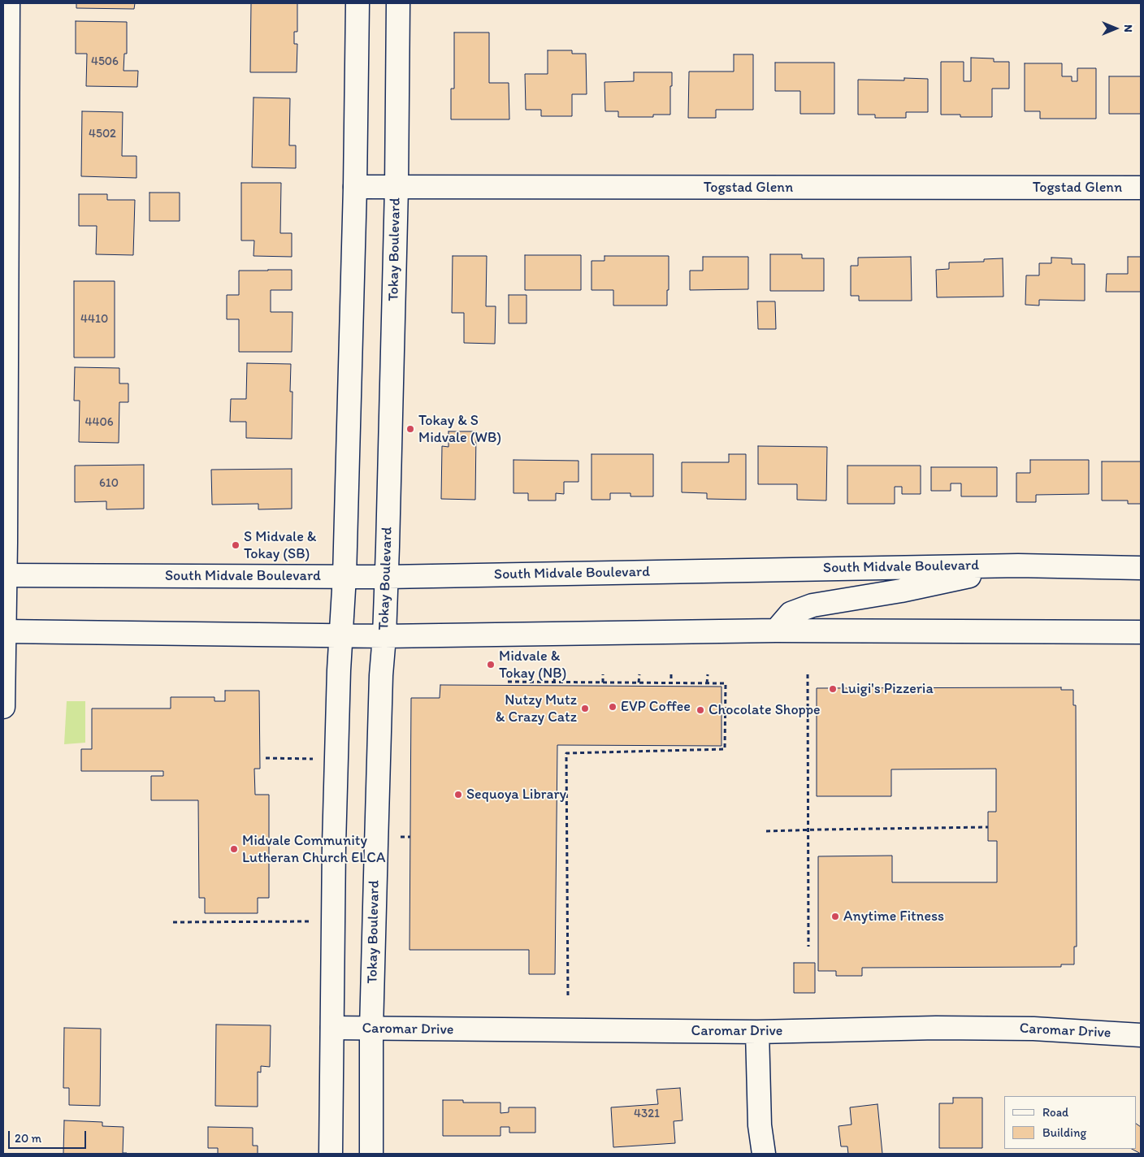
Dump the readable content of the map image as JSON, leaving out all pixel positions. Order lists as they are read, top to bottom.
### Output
{
  "streets": {
    "street": [
      "Togstad Glenn",
      "Tokay Boulevard",
      "South Midvale Boulevard",
      "Caromar Drive"
    ]
  },
  "crossings": [
    ["Togstad Glenn", "Tokay Boulevard"],
    ["Tokay Boulevard", "South Midvale Boulevard"],
    ["Tokay Boulevard", "Caromar Drive"]
  ],
  "places": [
    "Tokay & S Midvale (WB)",
    "S Midvale & Tokay (SB)",
    "Midvale & Tokay (NB)",
    "Luigi's Pizzeria",
    "EVP Coffee",
    "Nutzy Mutz & Crazy Catz",
    "Chocolate Shoppe",
    "Sequoya Library",
    "Midvale Community Lutheran Church ELCA",
    "Anytime Fitness"
  ],
  "house_numbers": [
    "4506",
    "4502",
    "4410",
    "4406",
    "610",
    "4321"
  ],
  "legend": ["Road", "Building"],
  "scale_bar": "20 m",
  "north": "right"
}
